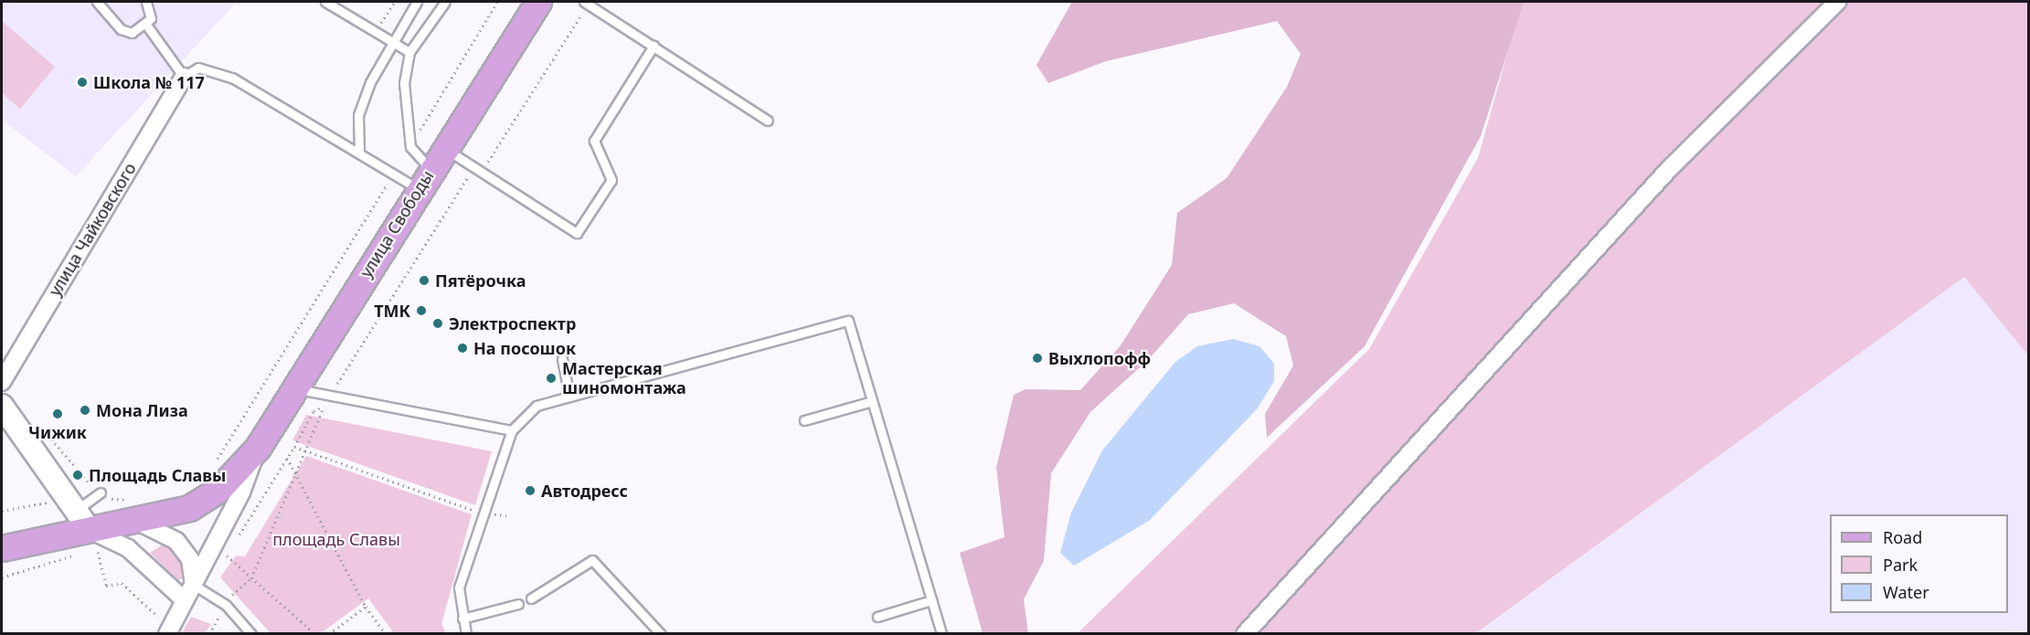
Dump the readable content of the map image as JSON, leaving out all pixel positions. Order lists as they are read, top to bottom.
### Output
{
  "streets": {
    "main road": ["улица Свободы"],
    "street": ["улица Чайковского"]
  },
  "parks": ["площадь Славы"],
  "places": [
    "Школа № 117",
    "Пятёрочка",
    "ТМК",
    "Электроспектр",
    "На посошок",
    "Выхлопофф",
    "Мастерская шиномонтажа",
    "Мона Лиза",
    "Чижик",
    "Площадь Славы",
    "Автодресс"
  ],
  "legend": ["Road", "Park", "Water"]
}
